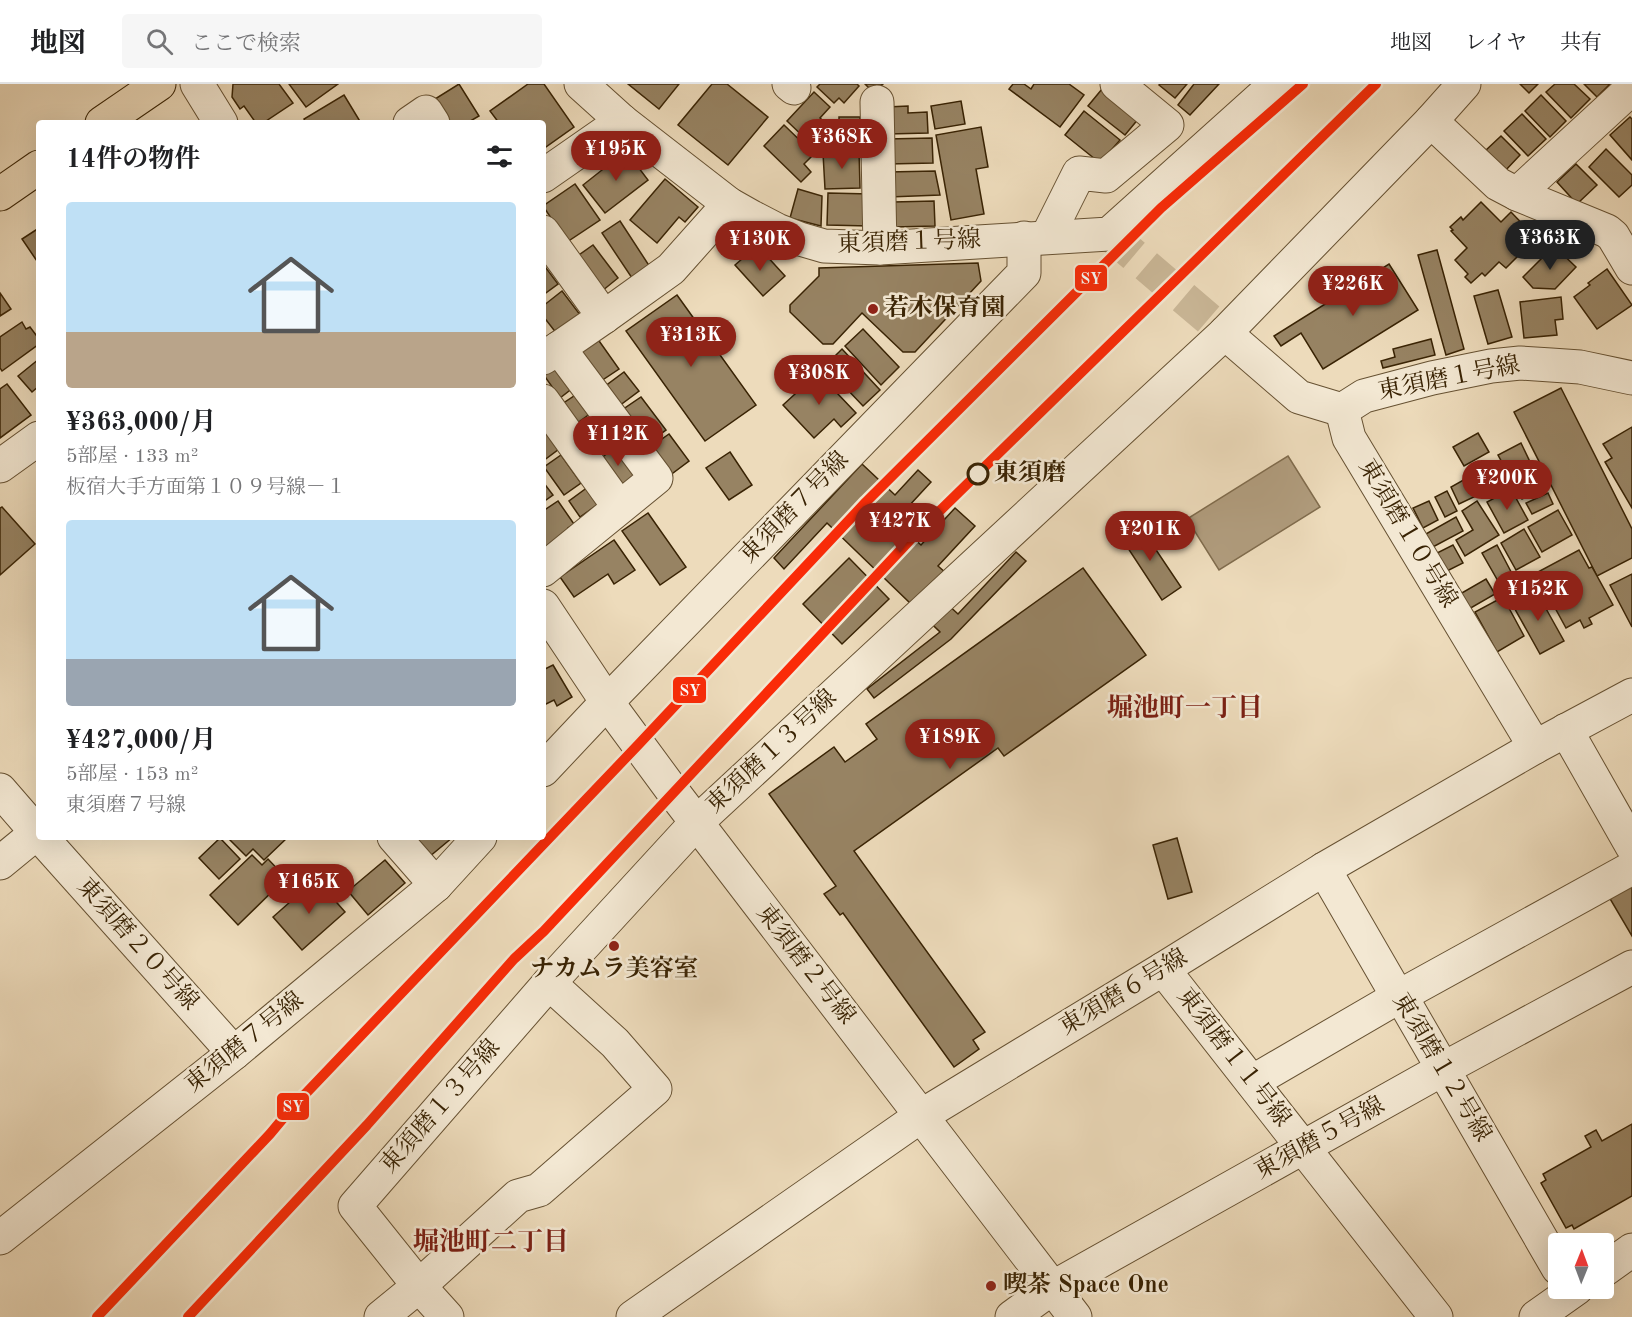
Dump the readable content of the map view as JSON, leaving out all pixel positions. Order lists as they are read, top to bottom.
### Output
{
  "streets": {
    "street": [
      "東須磨１号線",
      "東須磨７号線",
      "東須磨１０号線",
      "東須磨１３号線",
      "東須磨２０号線",
      "東須磨２号線",
      "東須磨６号線",
      "東須磨１１号線",
      "東須磨１２号線",
      "東須磨５号線"
    ]
  },
  "crossings": [
    ["東須磨１号線", "東須磨７号線"],
    ["東須磨１号線", "東須磨１０号線"],
    ["東須磨７号線", "東須磨２０号線"],
    ["東須磨７号線", "東須磨２号線"],
    ["東須磨１０号線", "東須磨６号線"],
    ["東須磨１３号線", "東須磨２号線"],
    ["東須磨２号線", "東須磨６号線"],
    ["東須磨２号線", "東須磨５号線"],
    ["東須磨６号線", "東須磨１１号線"],
    ["東須磨６号線", "東須磨１２号線"],
    ["東須磨１１号線", "東須磨５号線"],
    ["東須磨１２号線", "東須磨５号線"]
  ],
  "districts": ["堀池町一丁目", "堀池町二丁目"],
  "places": [
    "若木保育園",
    "東須磨",
    "ナカムラ美容室",
    "喫茶 Space One"
  ],
  "lines": ["transit line SY"],
  "north": "top",
  "page": {
    "header": "地図",
    "search": "ここで検索",
    "nav": ["地図", "レイヤ", "共有"],
    "price": [
      "¥368K",
      "¥195K",
      "¥363K",
      "¥130K",
      "¥226K",
      "¥313K",
      "¥308K",
      "¥112K",
      "¥200K",
      "¥427K",
      "¥201K",
      "¥152K",
      "¥189K",
      "¥165K"
    ],
    "heading": "14件の物件",
    "list": [
      {
        "name": "¥363,000/月",
        "note": "5部屋 · 133 m² · 板宿大手方面第１０９号線－１"
      },
      {
        "name": "¥427,000/月",
        "note": "5部屋 · 153 m² · 東須磨７号線"
      }
    ]
  }
}
